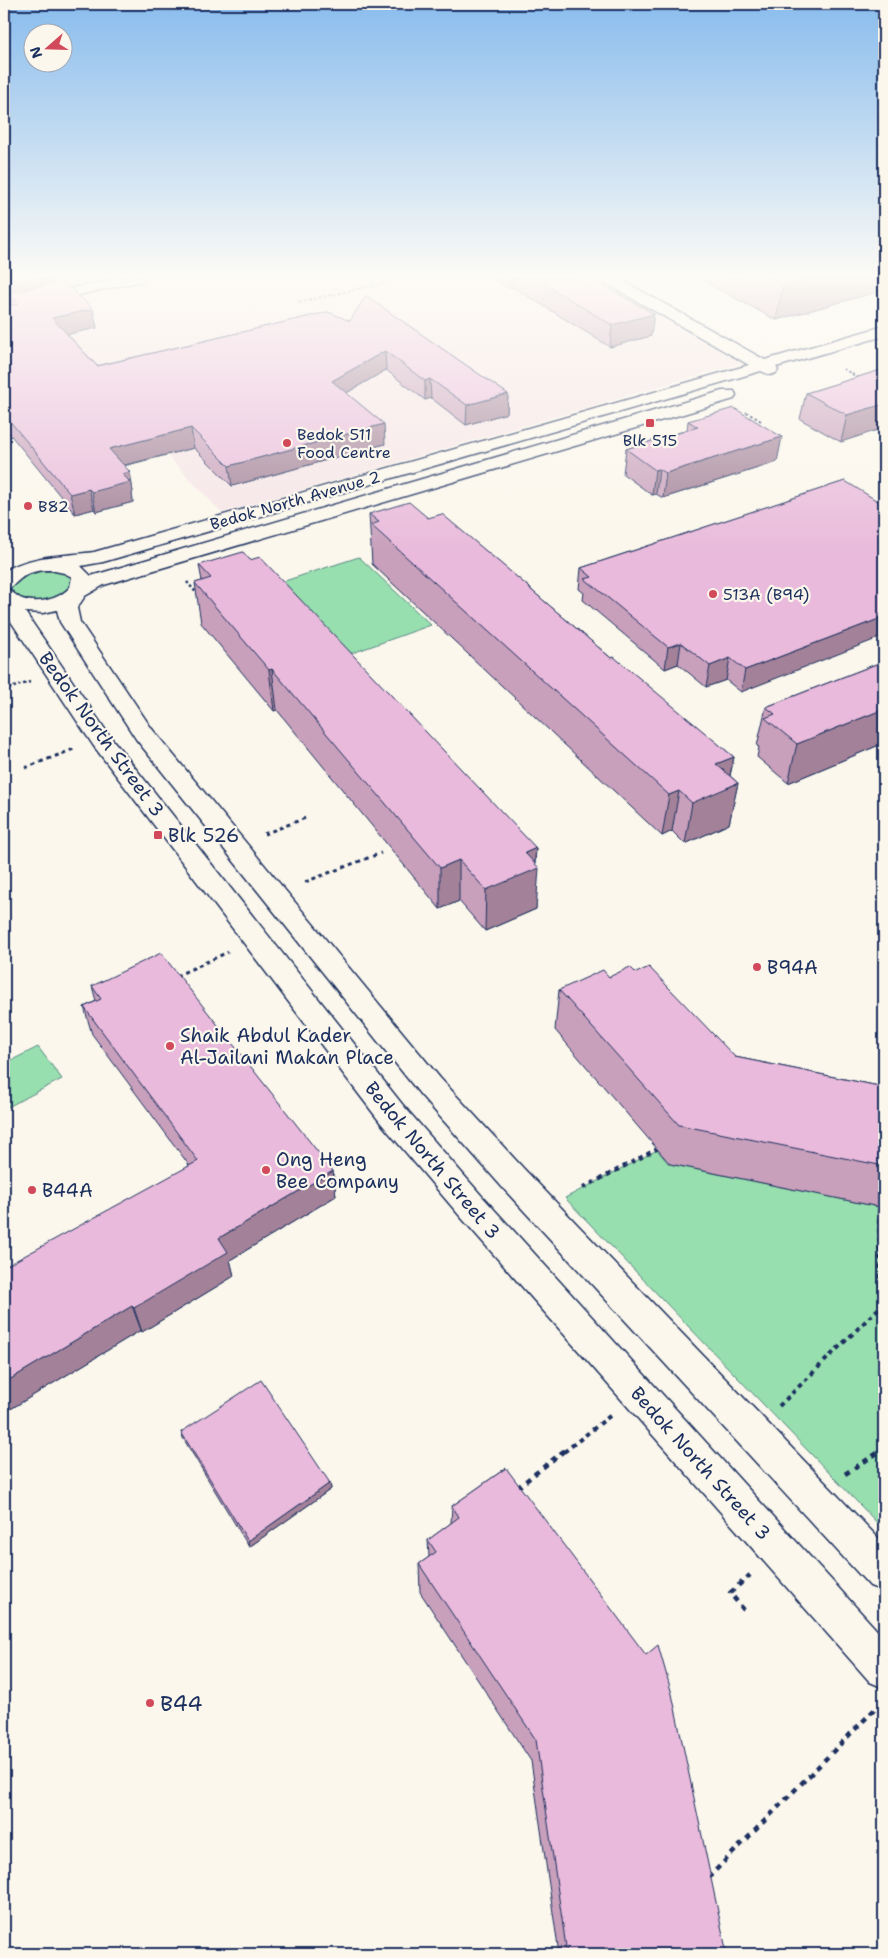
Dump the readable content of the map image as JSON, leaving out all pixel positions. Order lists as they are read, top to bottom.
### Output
{
  "streets": {
    "street": ["Bedok North Avenue 2", "Bedok North Street 3"]
  },
  "crossings": [
    ["Bedok North Avenue 2", "Bedok North Street 3"]
  ],
  "places": {
    "transit": ["Blk 515", "Blk 526"],
    "other": [
      "Bedok 511 Food Centre",
      "B82",
      "513A (B94)",
      "B94A",
      "Shaik Abdul Kader Al-Jailani Makan Place",
      "Ong Heng Bee Company",
      "B44A",
      "B44"
    ]
  },
  "north": "left"
}
